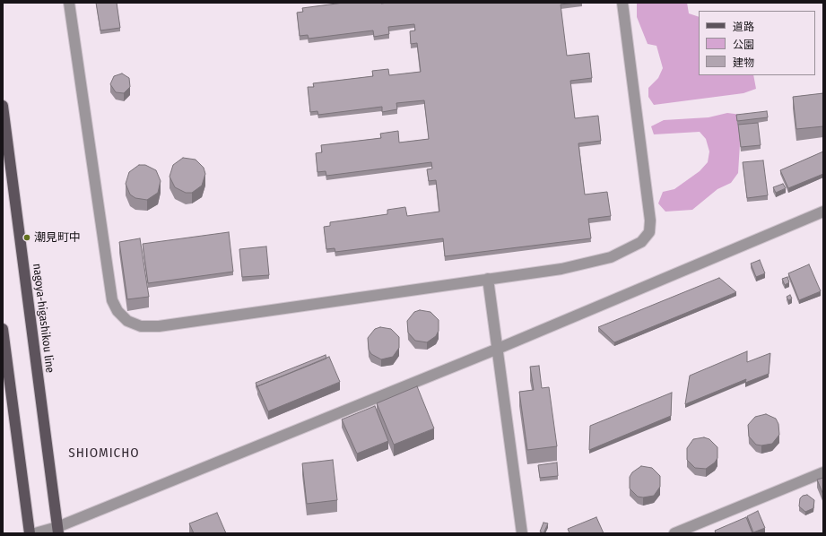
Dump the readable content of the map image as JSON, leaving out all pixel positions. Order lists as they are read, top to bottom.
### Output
{
  "streets": {
    "main road": ["nagoya-higashikou line"]
  },
  "districts": ["SHIOMICHO"],
  "places": ["潮見町中"],
  "legend": ["道路", "公園", "建物"]
}
